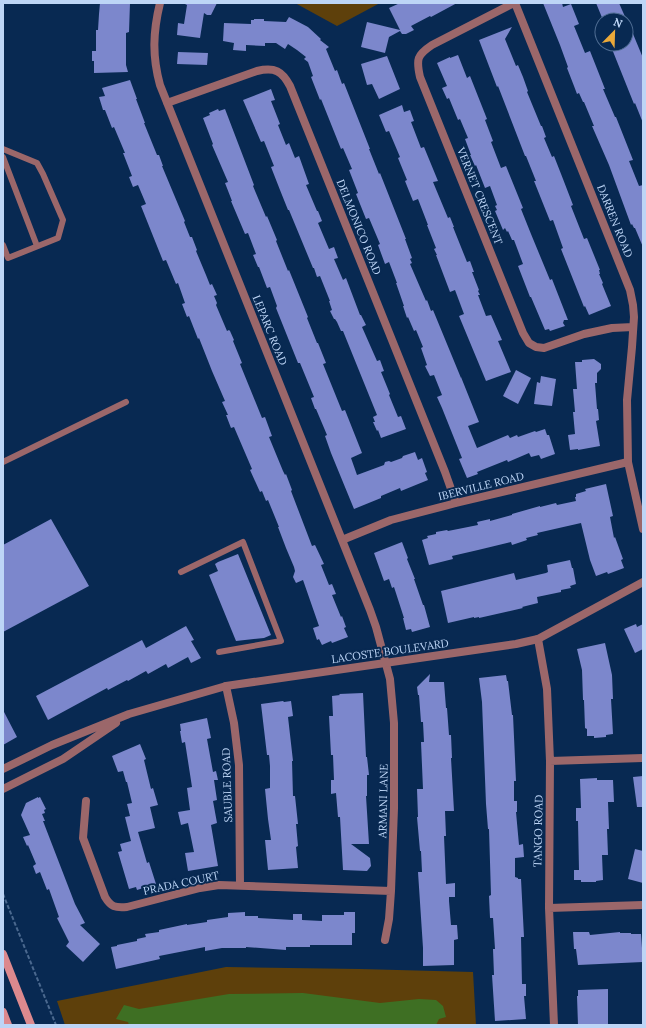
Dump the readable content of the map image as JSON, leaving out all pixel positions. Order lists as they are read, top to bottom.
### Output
{
  "streets": {
    "street": [
      "VERNET CRESCENT",
      "DARREN ROAD",
      "DELMONICO ROAD",
      "LEPARC ROAD",
      "IBERVILLE ROAD",
      "LACOSTE BOULEVARD",
      "SAUBLE ROAD",
      "ARMANI LANE",
      "TANGO ROAD",
      "PRADA COURT"
    ]
  },
  "crossings": [
    ["VERNET CRESCENT", "DARREN ROAD"],
    ["DARREN ROAD", "IBERVILLE ROAD"],
    ["DELMONICO ROAD", "LEPARC ROAD"],
    ["DELMONICO ROAD", "IBERVILLE ROAD"],
    ["LEPARC ROAD", "IBERVILLE ROAD"],
    ["LEPARC ROAD", "LACOSTE BOULEVARD"],
    ["LEPARC ROAD", "ARMANI LANE"],
    ["LACOSTE BOULEVARD", "SAUBLE ROAD"],
    ["LACOSTE BOULEVARD", "ARMANI LANE"],
    ["LACOSTE BOULEVARD", "TANGO ROAD"],
    ["SAUBLE ROAD", "PRADA COURT"],
    ["ARMANI LANE", "PRADA COURT"]
  ],
  "north": "top right"
}
